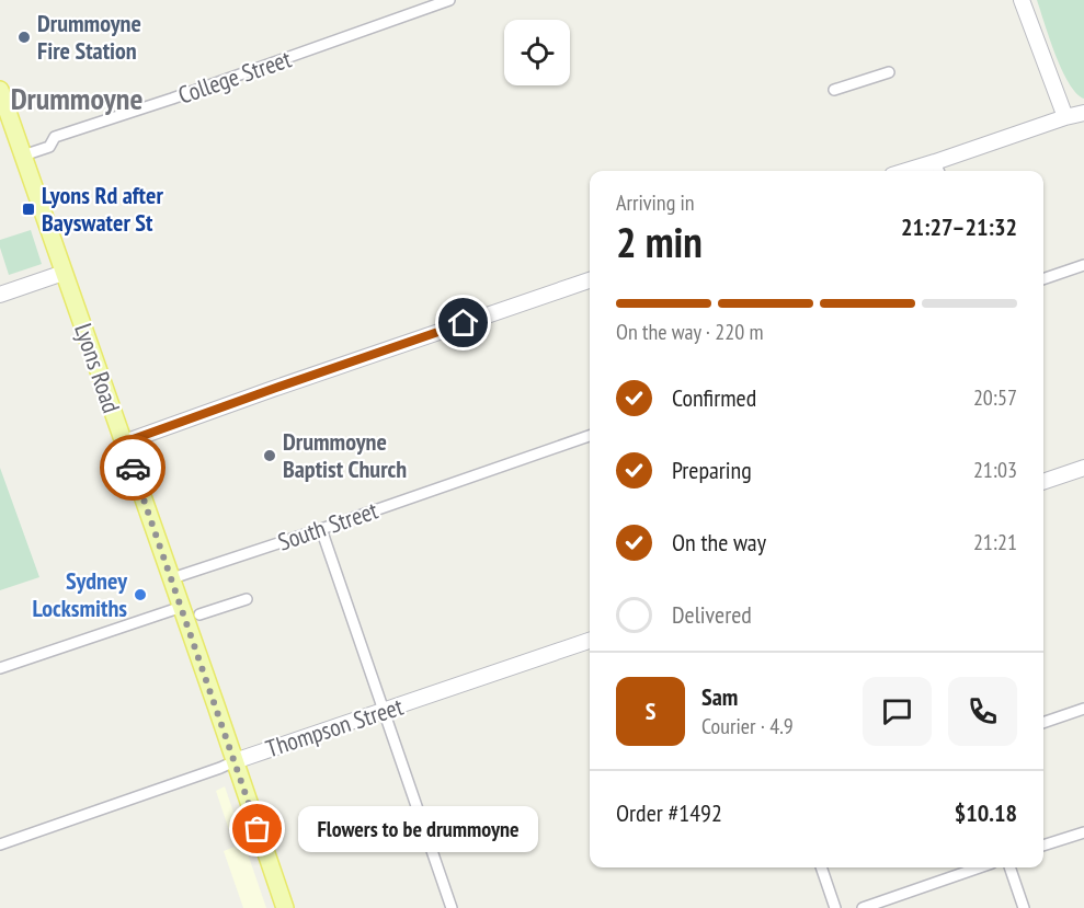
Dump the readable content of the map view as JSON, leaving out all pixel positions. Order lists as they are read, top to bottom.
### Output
{
  "streets": {
    "main road": ["Lyons Road"],
    "street": ["College Street", "South Street", "Thompson Street"]
  },
  "crossings": [
    ["College Street", "Lyons Road"],
    ["Lyons Road", "South Street"],
    ["Lyons Road", "Thompson Street"]
  ],
  "districts": ["Drummoyne"],
  "places": {
    "other": [
      "Drummoyne Fire Station",
      "Drummoyne Baptist Church",
      "Sydney Locksmiths",
      "Flowers to be drummoyne"
    ],
    "transit": ["Lyons Rd after Bayswater St"]
  },
  "page": {
    "heading": ["2 min", "Arriving in", "21:27–21:32"],
    "panel": [
      "Sam",
      "Courier · 4.9",
      "Order #1492",
      "$10.18"
    ],
    "bar": "On the way · 220 m",
    "list": [
      ["Confirmed", "20:57"],
      ["Preparing", "21:03"],
      ["On the way", "21:21"],
      "Delivered"
    ],
    "round": "S",
    "bubble": "Flowers to be drummoyne"
  }
}
